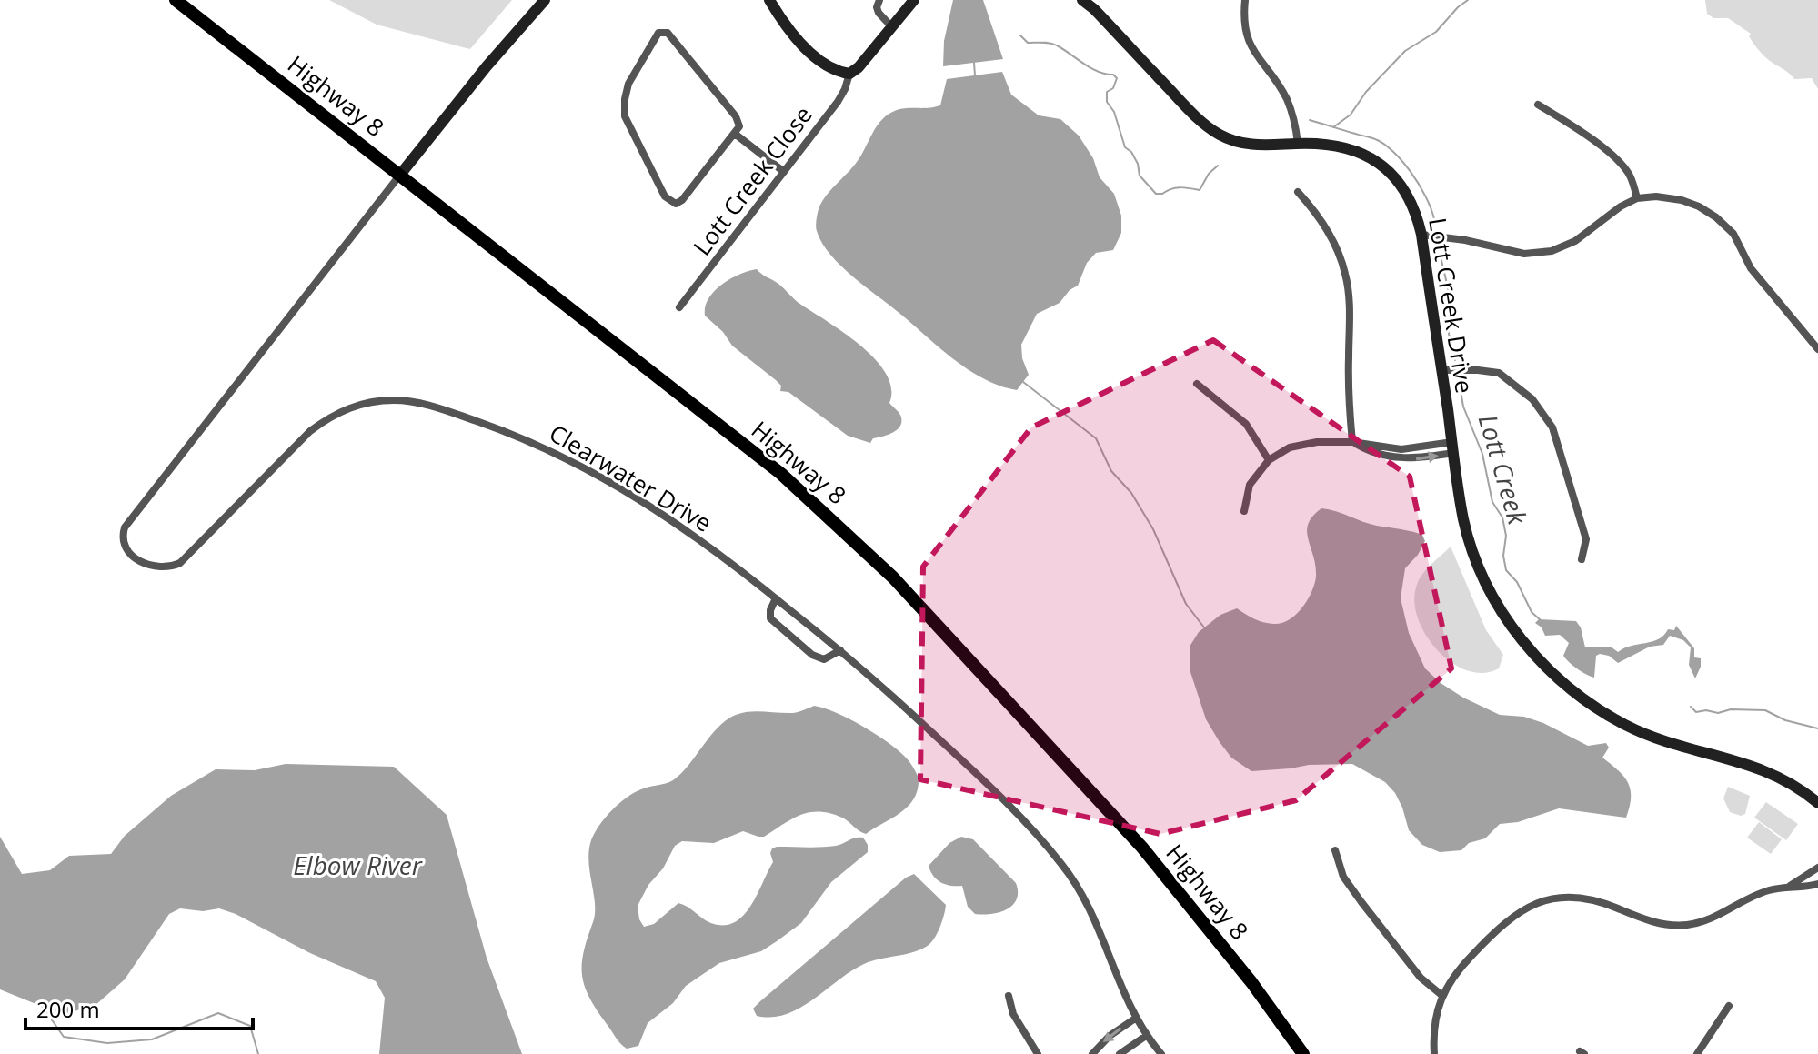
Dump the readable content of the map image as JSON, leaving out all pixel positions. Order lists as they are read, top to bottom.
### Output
{
  "streets": {
    "main road": ["Highway 8"],
    "street": ["Lott Creek Close", "Lott Creek Drive", "Clearwater Drive"]
  },
  "crossings": [
    ["Highway 8", "Clearwater Drive"]
  ],
  "water": ["Lott Creek", "Elbow River"],
  "scale_bar": "200 m"
}
